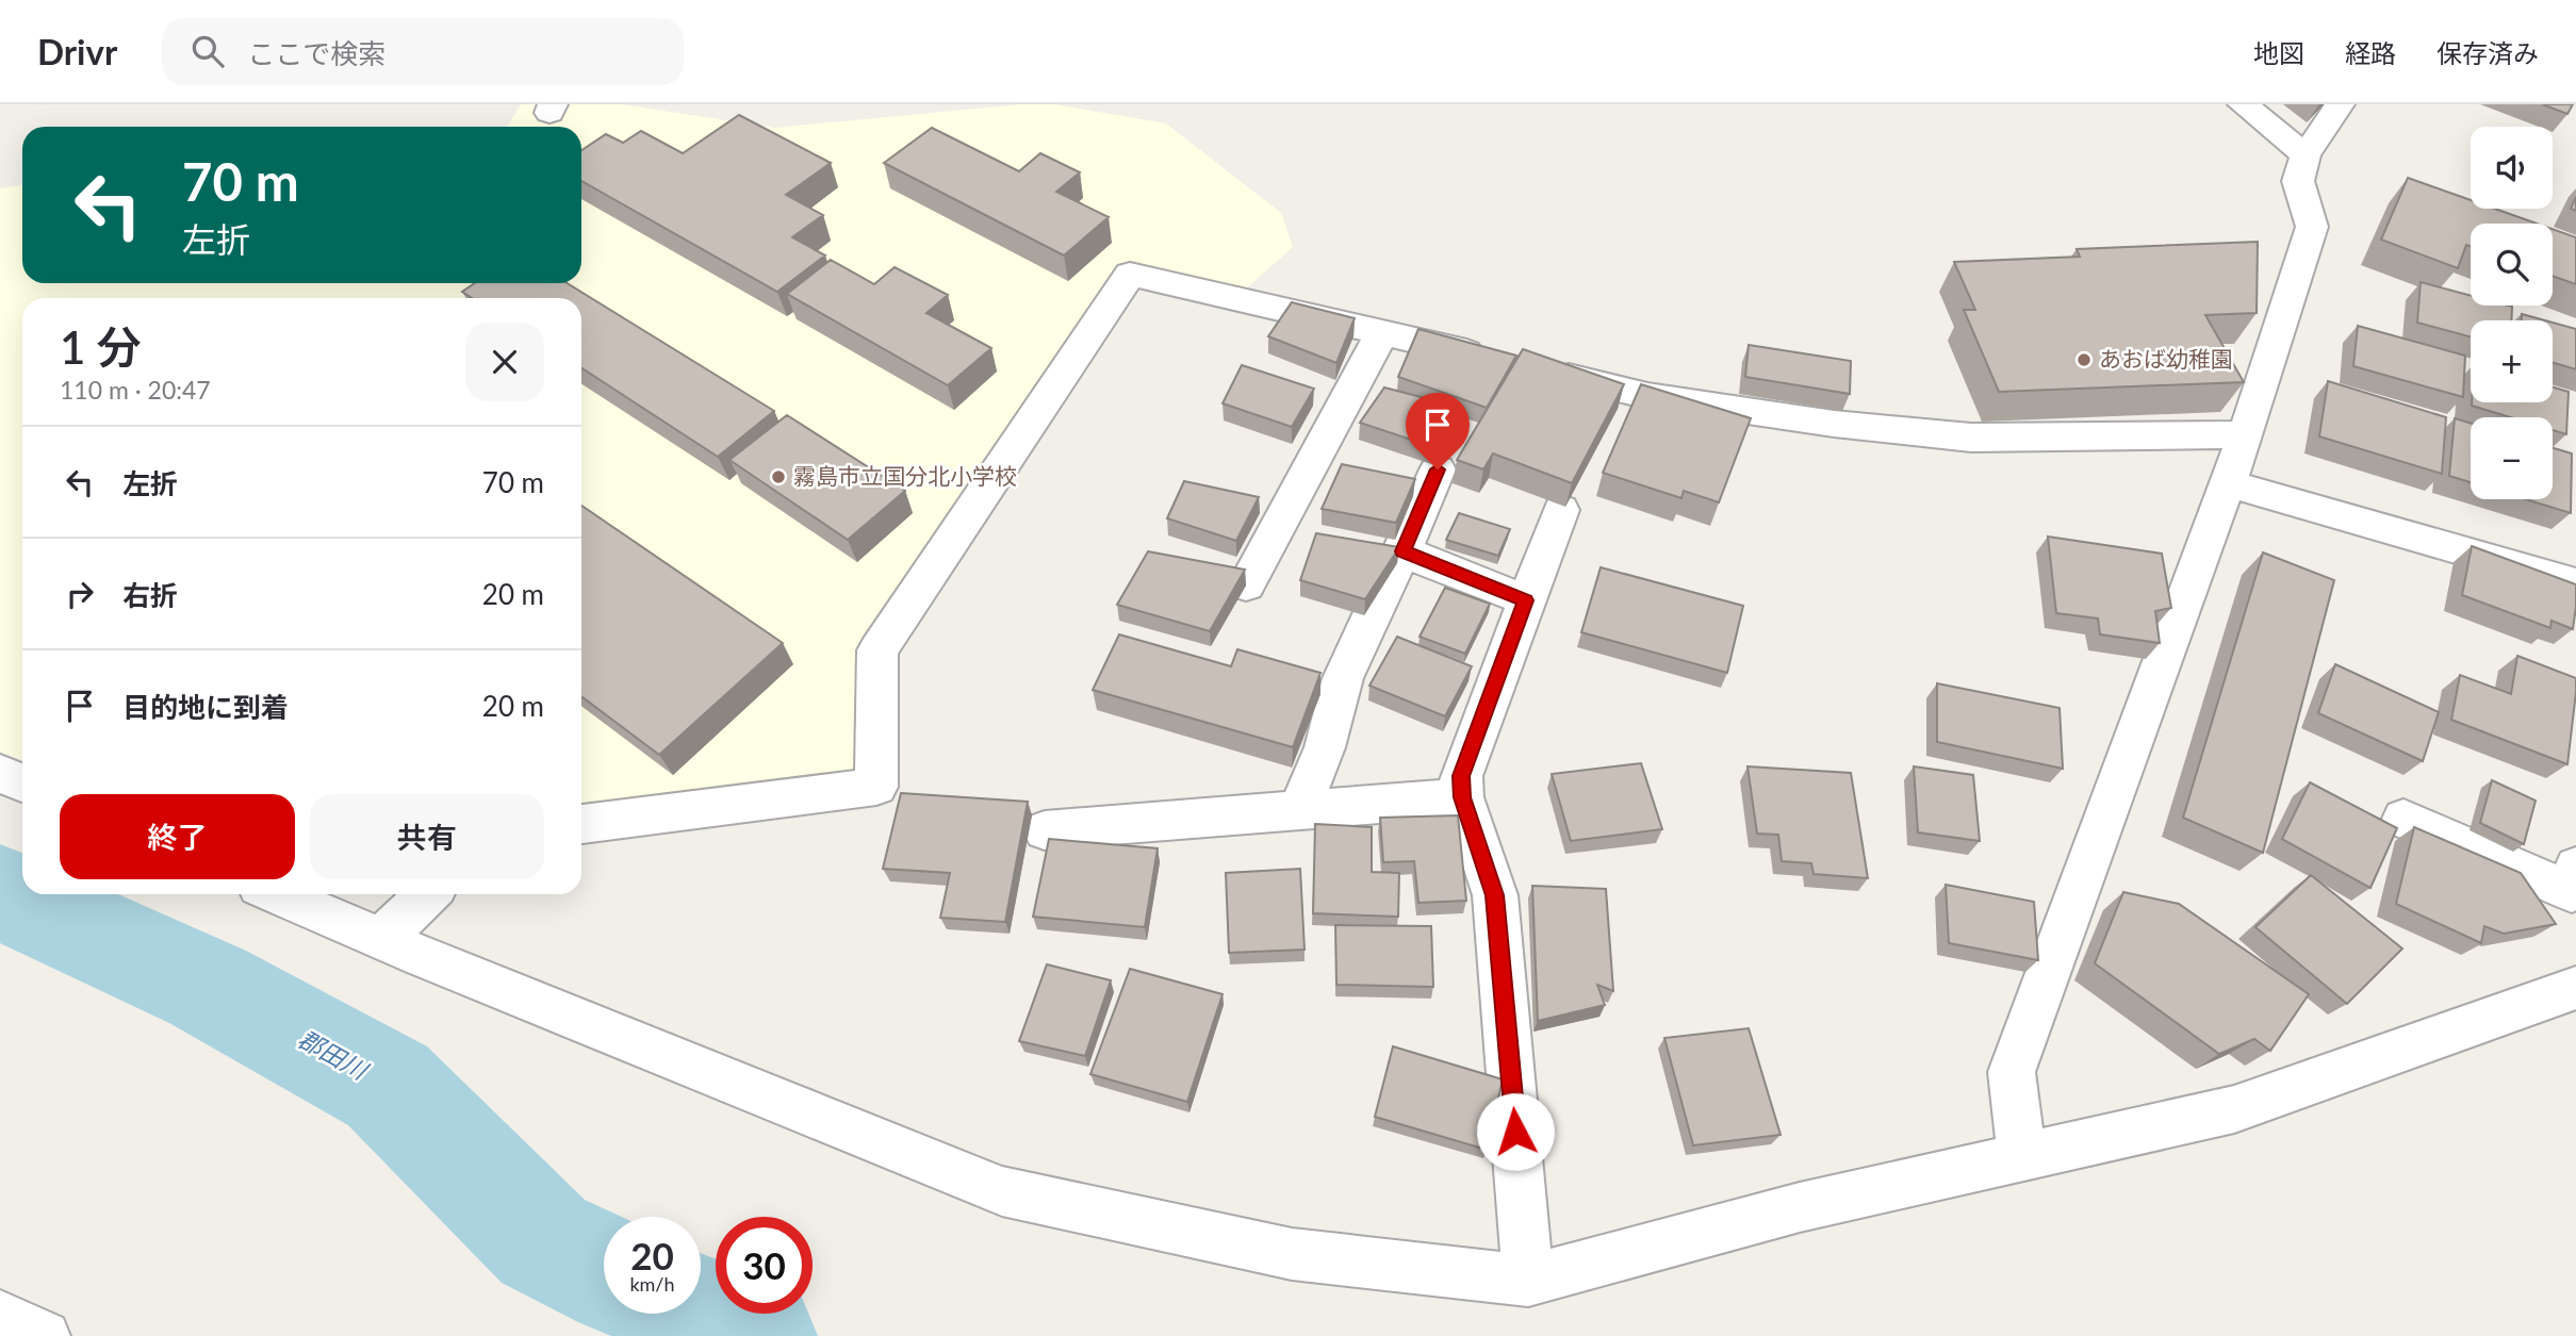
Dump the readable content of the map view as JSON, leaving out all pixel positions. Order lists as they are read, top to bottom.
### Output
{
  "water": ["郡田川"],
  "places": ["あおば幼稚園", "霧島市立国分北小学校"],
  "page": {
    "header": "Drivr",
    "search": "ここで検索",
    "nav": ["地図", "経路", "保存済み"],
    "map_buttons": ["+", "−"],
    "turn": ["70 m", "左折"],
    "heading": ["1 分", "110 m · 20:47"],
    "list": [
      {
        "name": "左折",
        "value": "70 m"
      },
      {
        "name": "右折",
        "value": "20 m"
      },
      {
        "name": "目的地に到着",
        "value": "20 m"
      }
    ],
    "buttons": ["終了", "共有"],
    "speed": "20 km/h",
    "limit": "30"
  }
}
